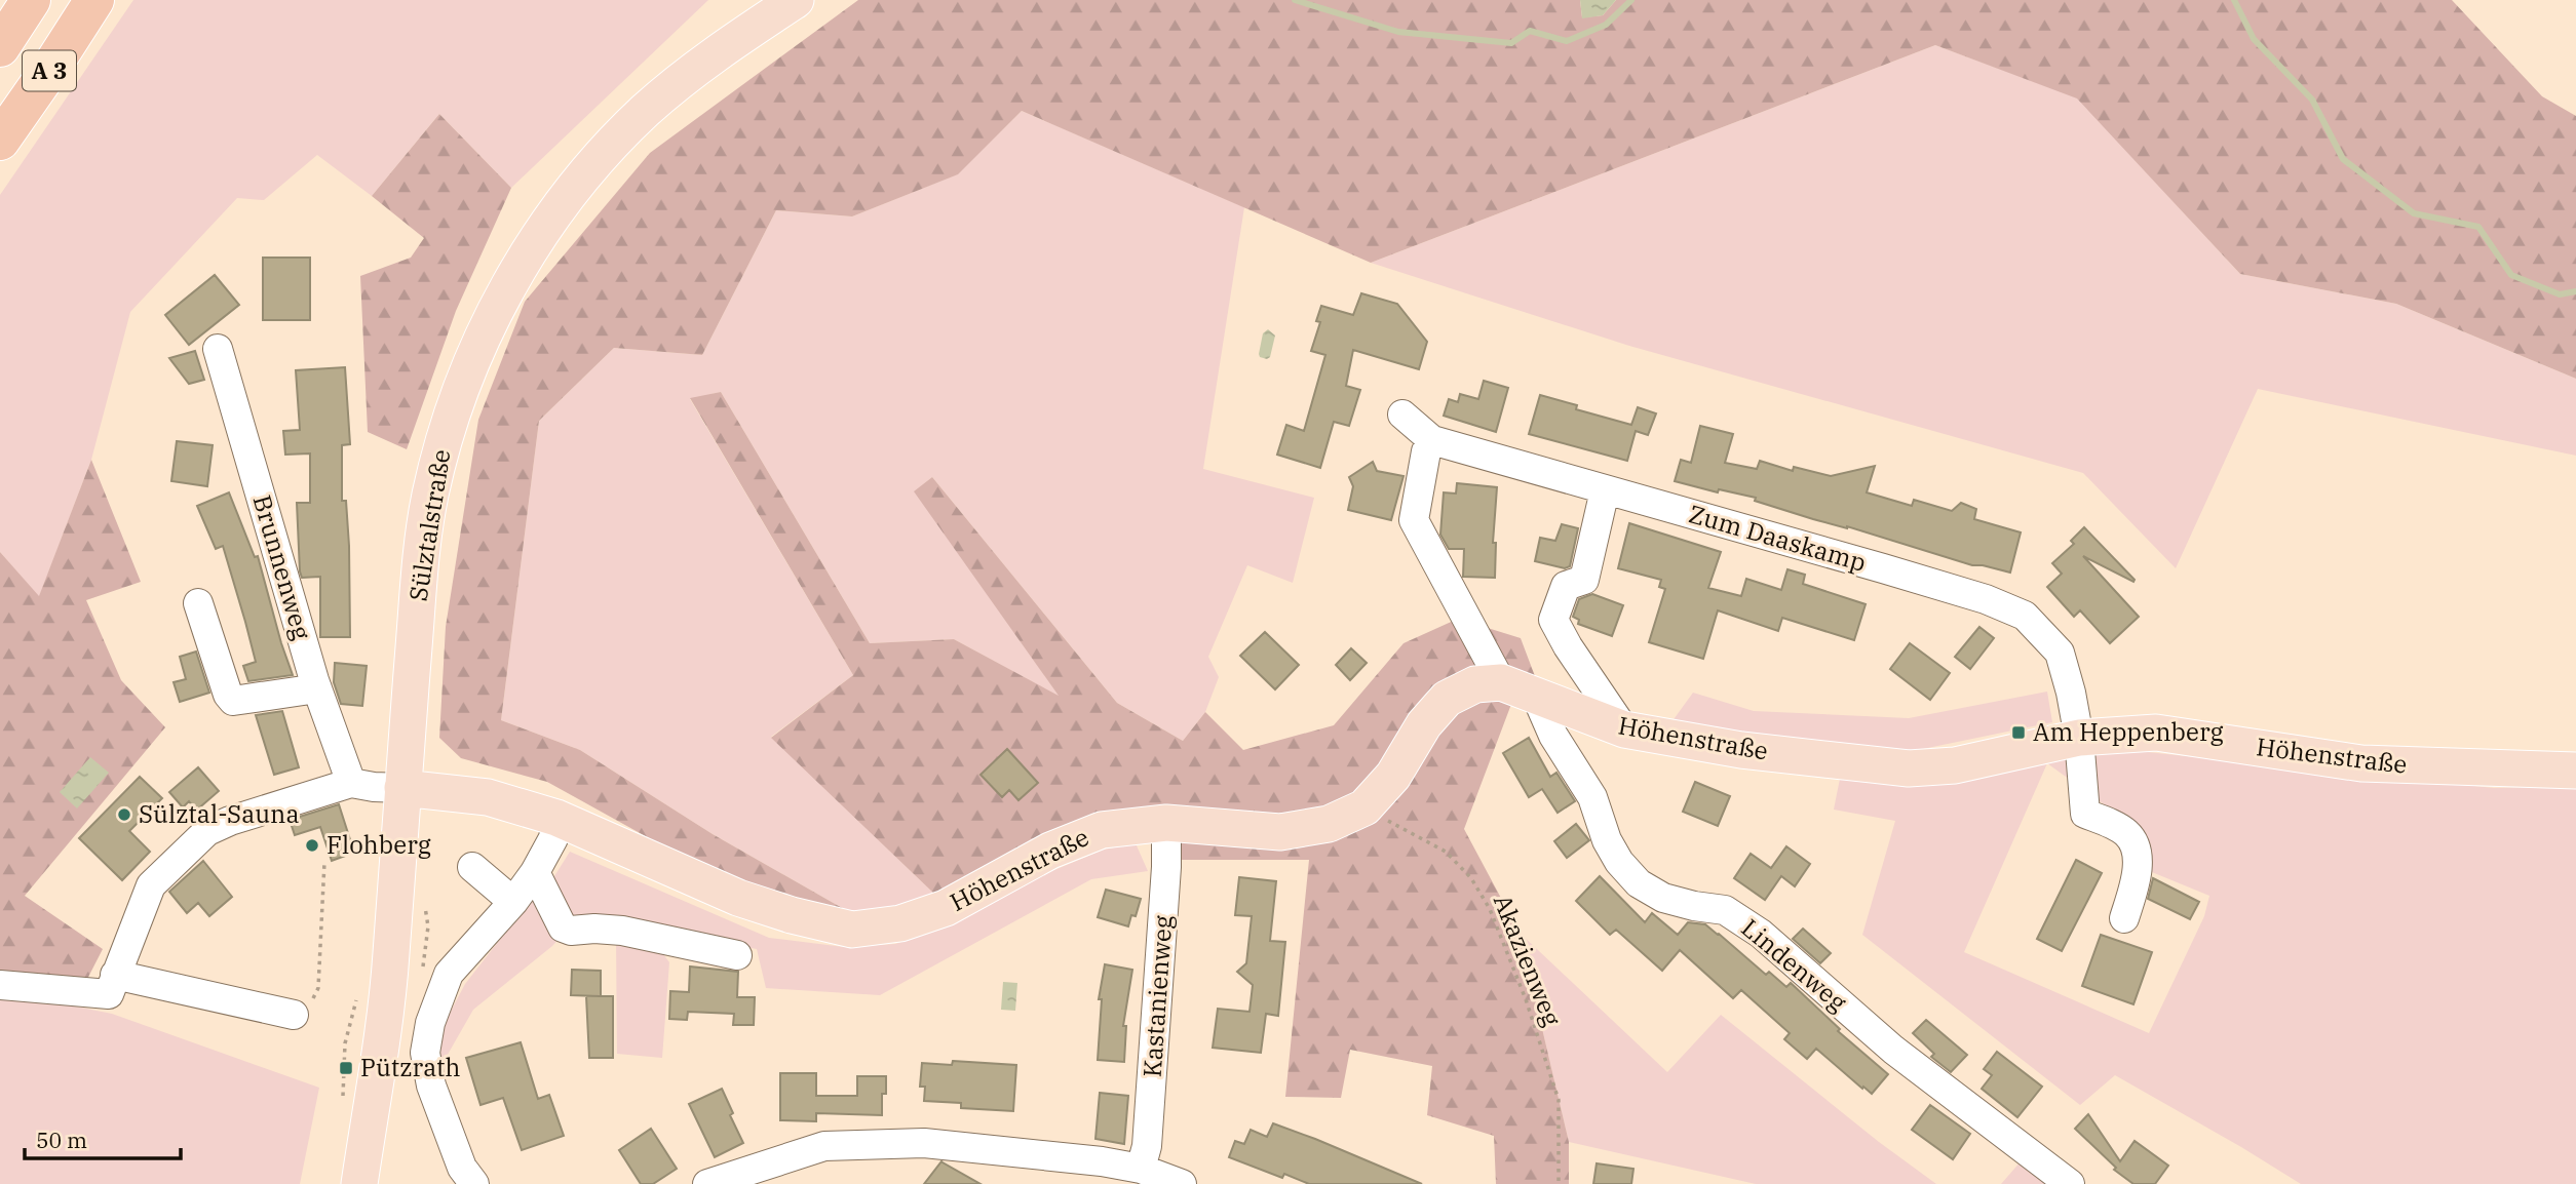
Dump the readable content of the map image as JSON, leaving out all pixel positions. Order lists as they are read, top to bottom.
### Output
{
  "streets": {
    "highway": ["A 3"],
    "main road": ["Sülztalstraße", "Höhenstraße"],
    "street": [
      "Zum Daaskamp",
      "Brunnenweg",
      "Lindenweg",
      "Kastanienweg"
    ],
    "path": ["Akazienweg"]
  },
  "crossings": [
    ["Sülztalstraße", "Höhenstraße"],
    ["Zum Daaskamp", "Höhenstraße"],
    ["Höhenstraße", "Akazienweg"],
    ["Höhenstraße", "Lindenweg"],
    ["Höhenstraße", "Kastanienweg"]
  ],
  "places": {
    "transit": ["Am Heppenberg", "Pützrath"],
    "other": ["Sülztal-Sauna", "Flohberg"]
  },
  "scale_bar": "50 m"
}
